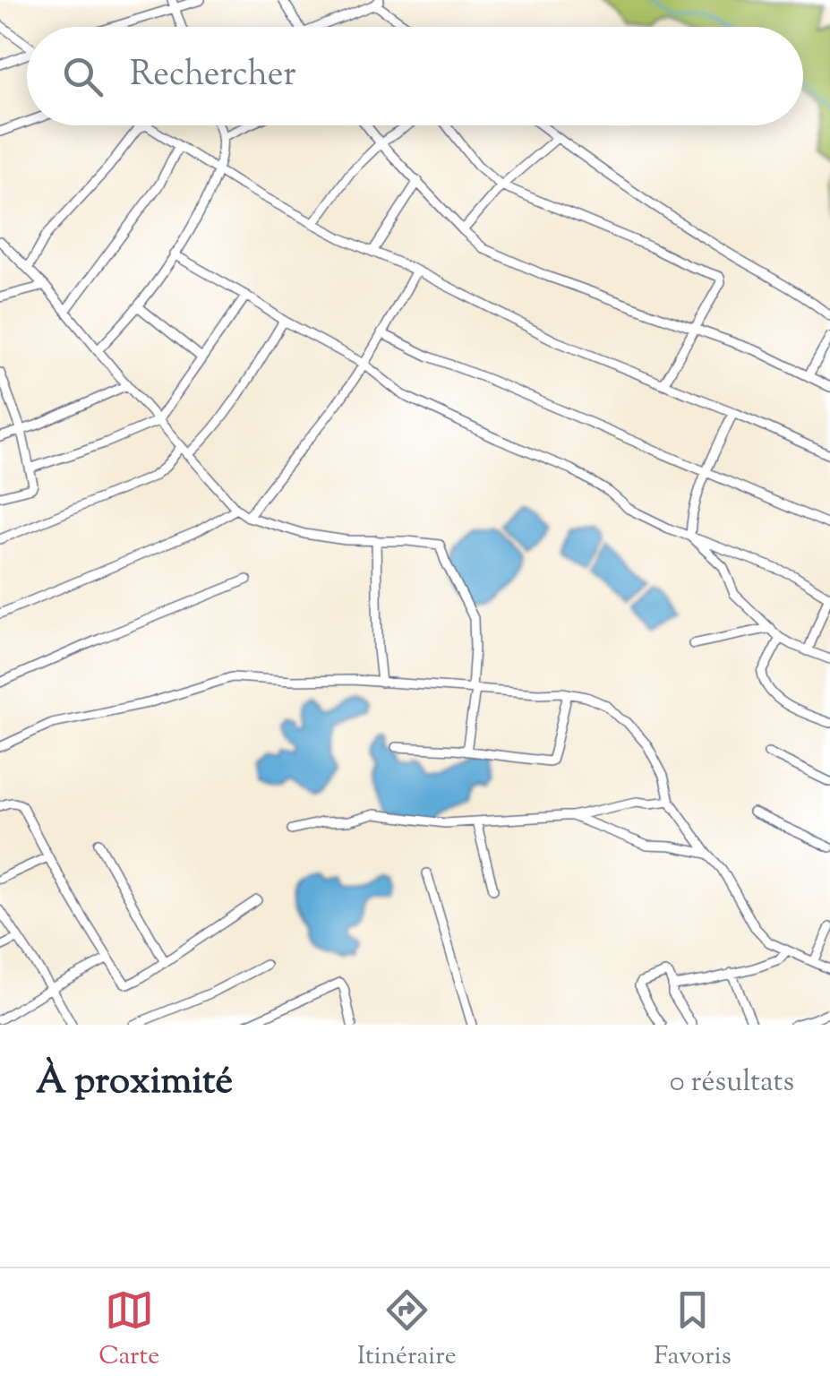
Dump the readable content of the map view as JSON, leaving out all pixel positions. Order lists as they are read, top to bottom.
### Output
{
  "page": {
    "search": "Rechercher",
    "heading": ["À proximité", "0 résultats"],
    "nav": ["Carte", "Itinéraire", "Favoris"]
  }
}
